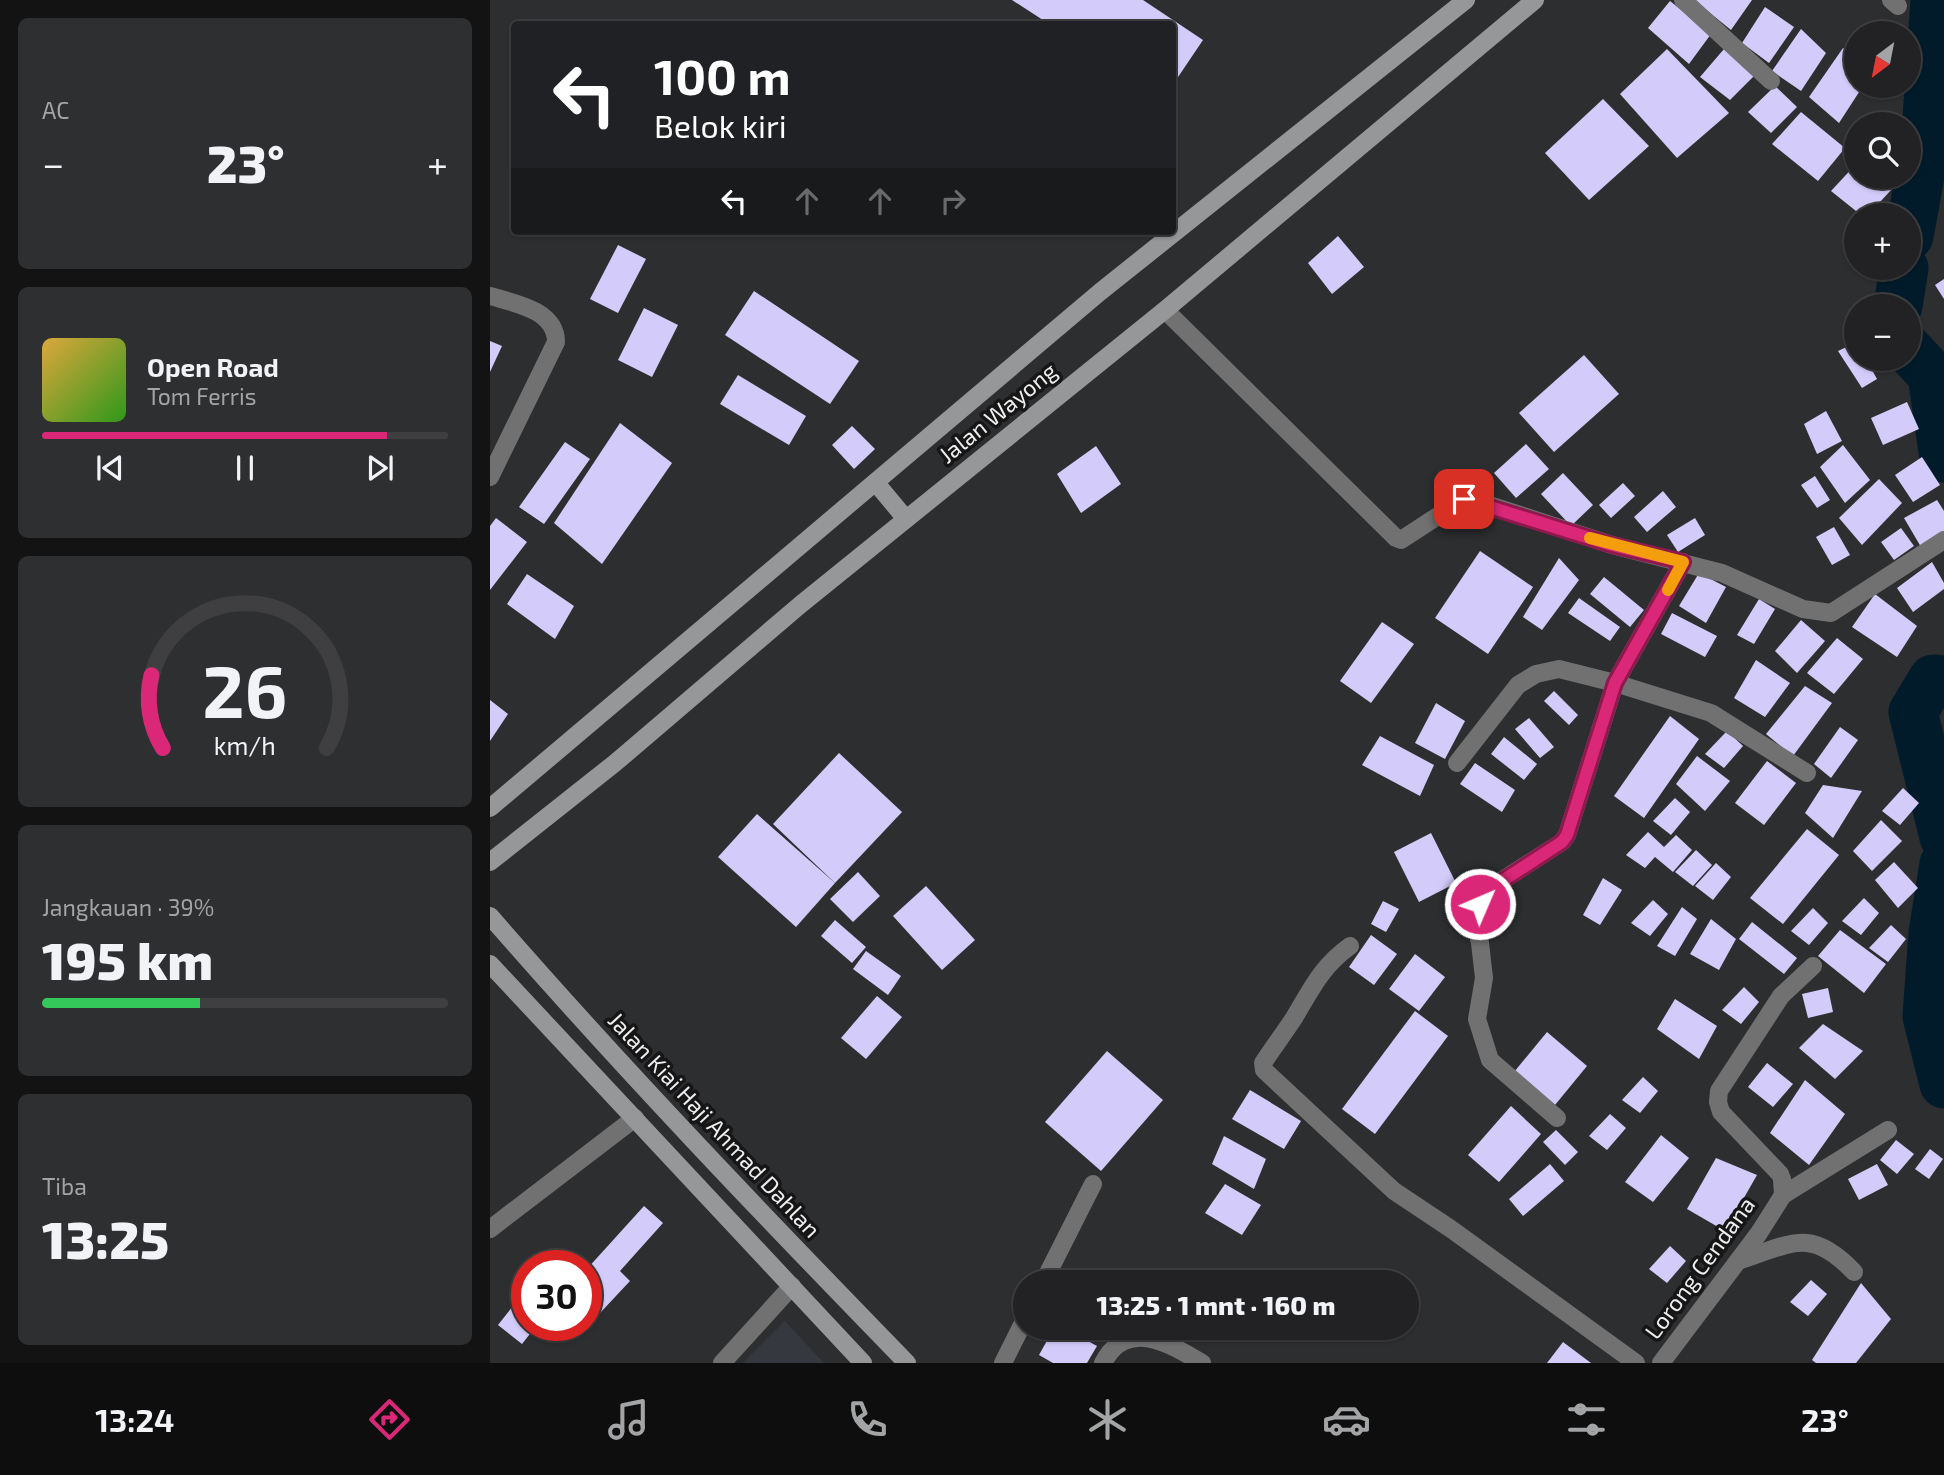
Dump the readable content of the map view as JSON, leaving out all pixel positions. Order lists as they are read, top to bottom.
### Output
{
  "streets": {
    "main road": ["Jalan Wayong", "Jalan Kiai Haji Ahmad Dahlan"],
    "street": ["Lorong Cendana"]
  },
  "north": "bottom left",
  "page": {
    "tile": [
      "AC",
      ["Jangkauan · 39%", "195 km"],
      ["Tiba", "13:25"]
    ],
    "map_buttons": ["+", "−"],
    "turn": ["100 m", "Belok kiri"],
    "heat": ["−", "23°", "+"],
    "song": ["Open Road", "Tom Ferris"],
    "limit": "30",
    "trip": "13:25 · 1 mnt · 160 m",
    "tabs": ["13:24", "23°"],
    "gauge": ["26", "km/h"]
  }
}
